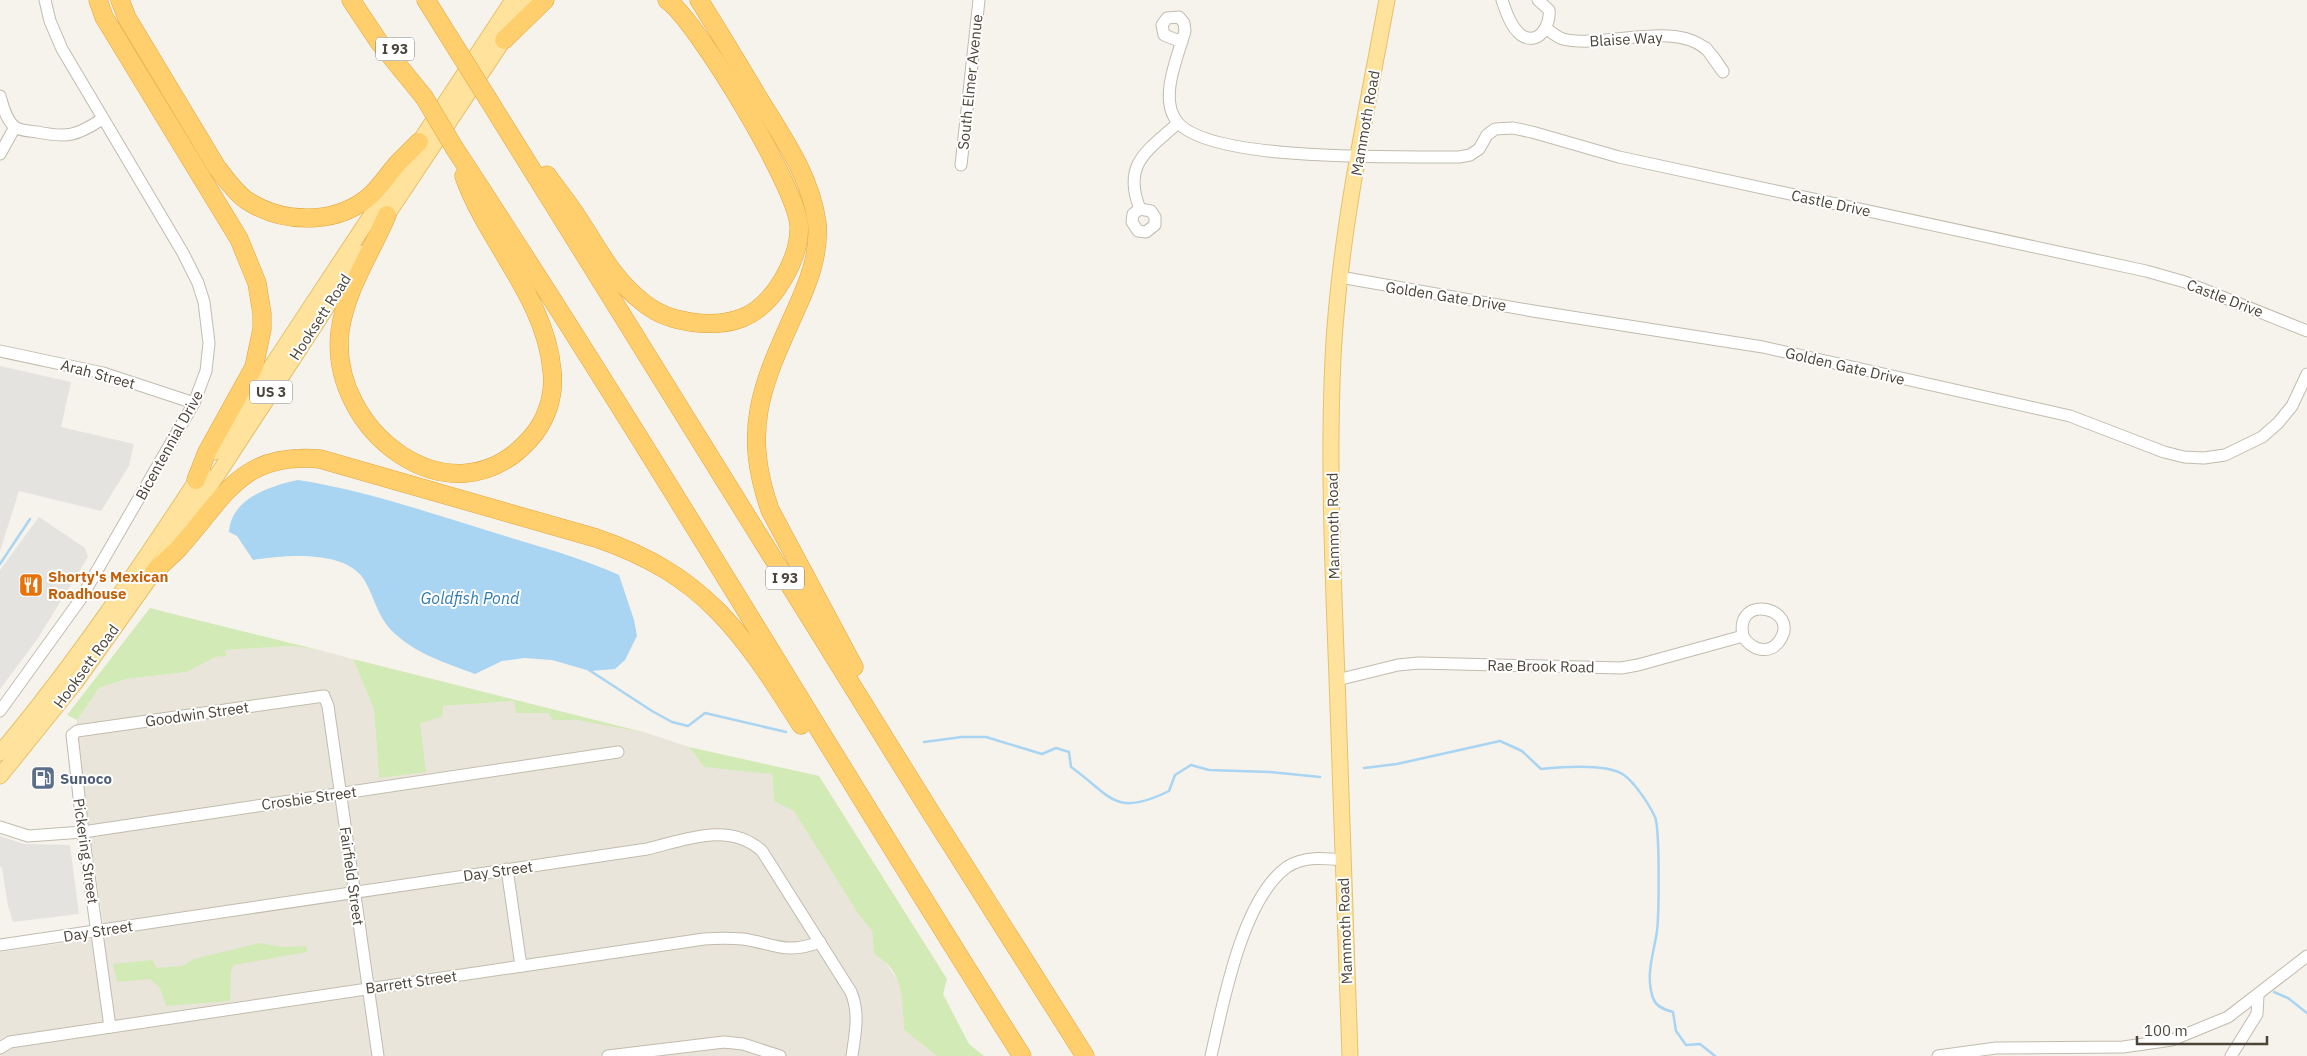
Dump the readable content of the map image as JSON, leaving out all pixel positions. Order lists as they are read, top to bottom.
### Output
{
  "streets": {
    "highway": ["I 93"],
    "main road": ["Mammoth Road", "Hooksett Road", "US 3"],
    "street": [
      "Blaise Way",
      "South Elmer Avenue",
      "Castle Drive",
      "Golden Gate Drive",
      "Arah Street",
      "Bicentennial Drive",
      "Rae Brook Road",
      "Goodwin Street",
      "Crosbie Street",
      "Pickering Street",
      "Day Street",
      "Fairfield Street",
      "Barrett Street"
    ]
  },
  "crossings": [
    ["Mammoth Road", "Castle Drive"],
    ["Mammoth Road", "Golden Gate Drive"],
    ["Mammoth Road", "Rae Brook Road"],
    ["Arah Street", "Bicentennial Drive"],
    ["Goodwin Street", "Pickering Street"],
    ["Goodwin Street", "Fairfield Street"],
    ["Crosbie Street", "Pickering Street"],
    ["Crosbie Street", "Fairfield Street"],
    ["Pickering Street", "Day Street"],
    ["Pickering Street", "Barrett Street"],
    ["Day Street", "Fairfield Street"],
    ["Day Street", "Barrett Street"],
    ["Fairfield Street", "Barrett Street"]
  ],
  "water": ["Goldfish Pond"],
  "places": {
    "restaurant": ["Shorty's Mexican Roadhouse"],
    "fuel station": ["Sunoco"]
  },
  "scale_bar": "100 m"
}
